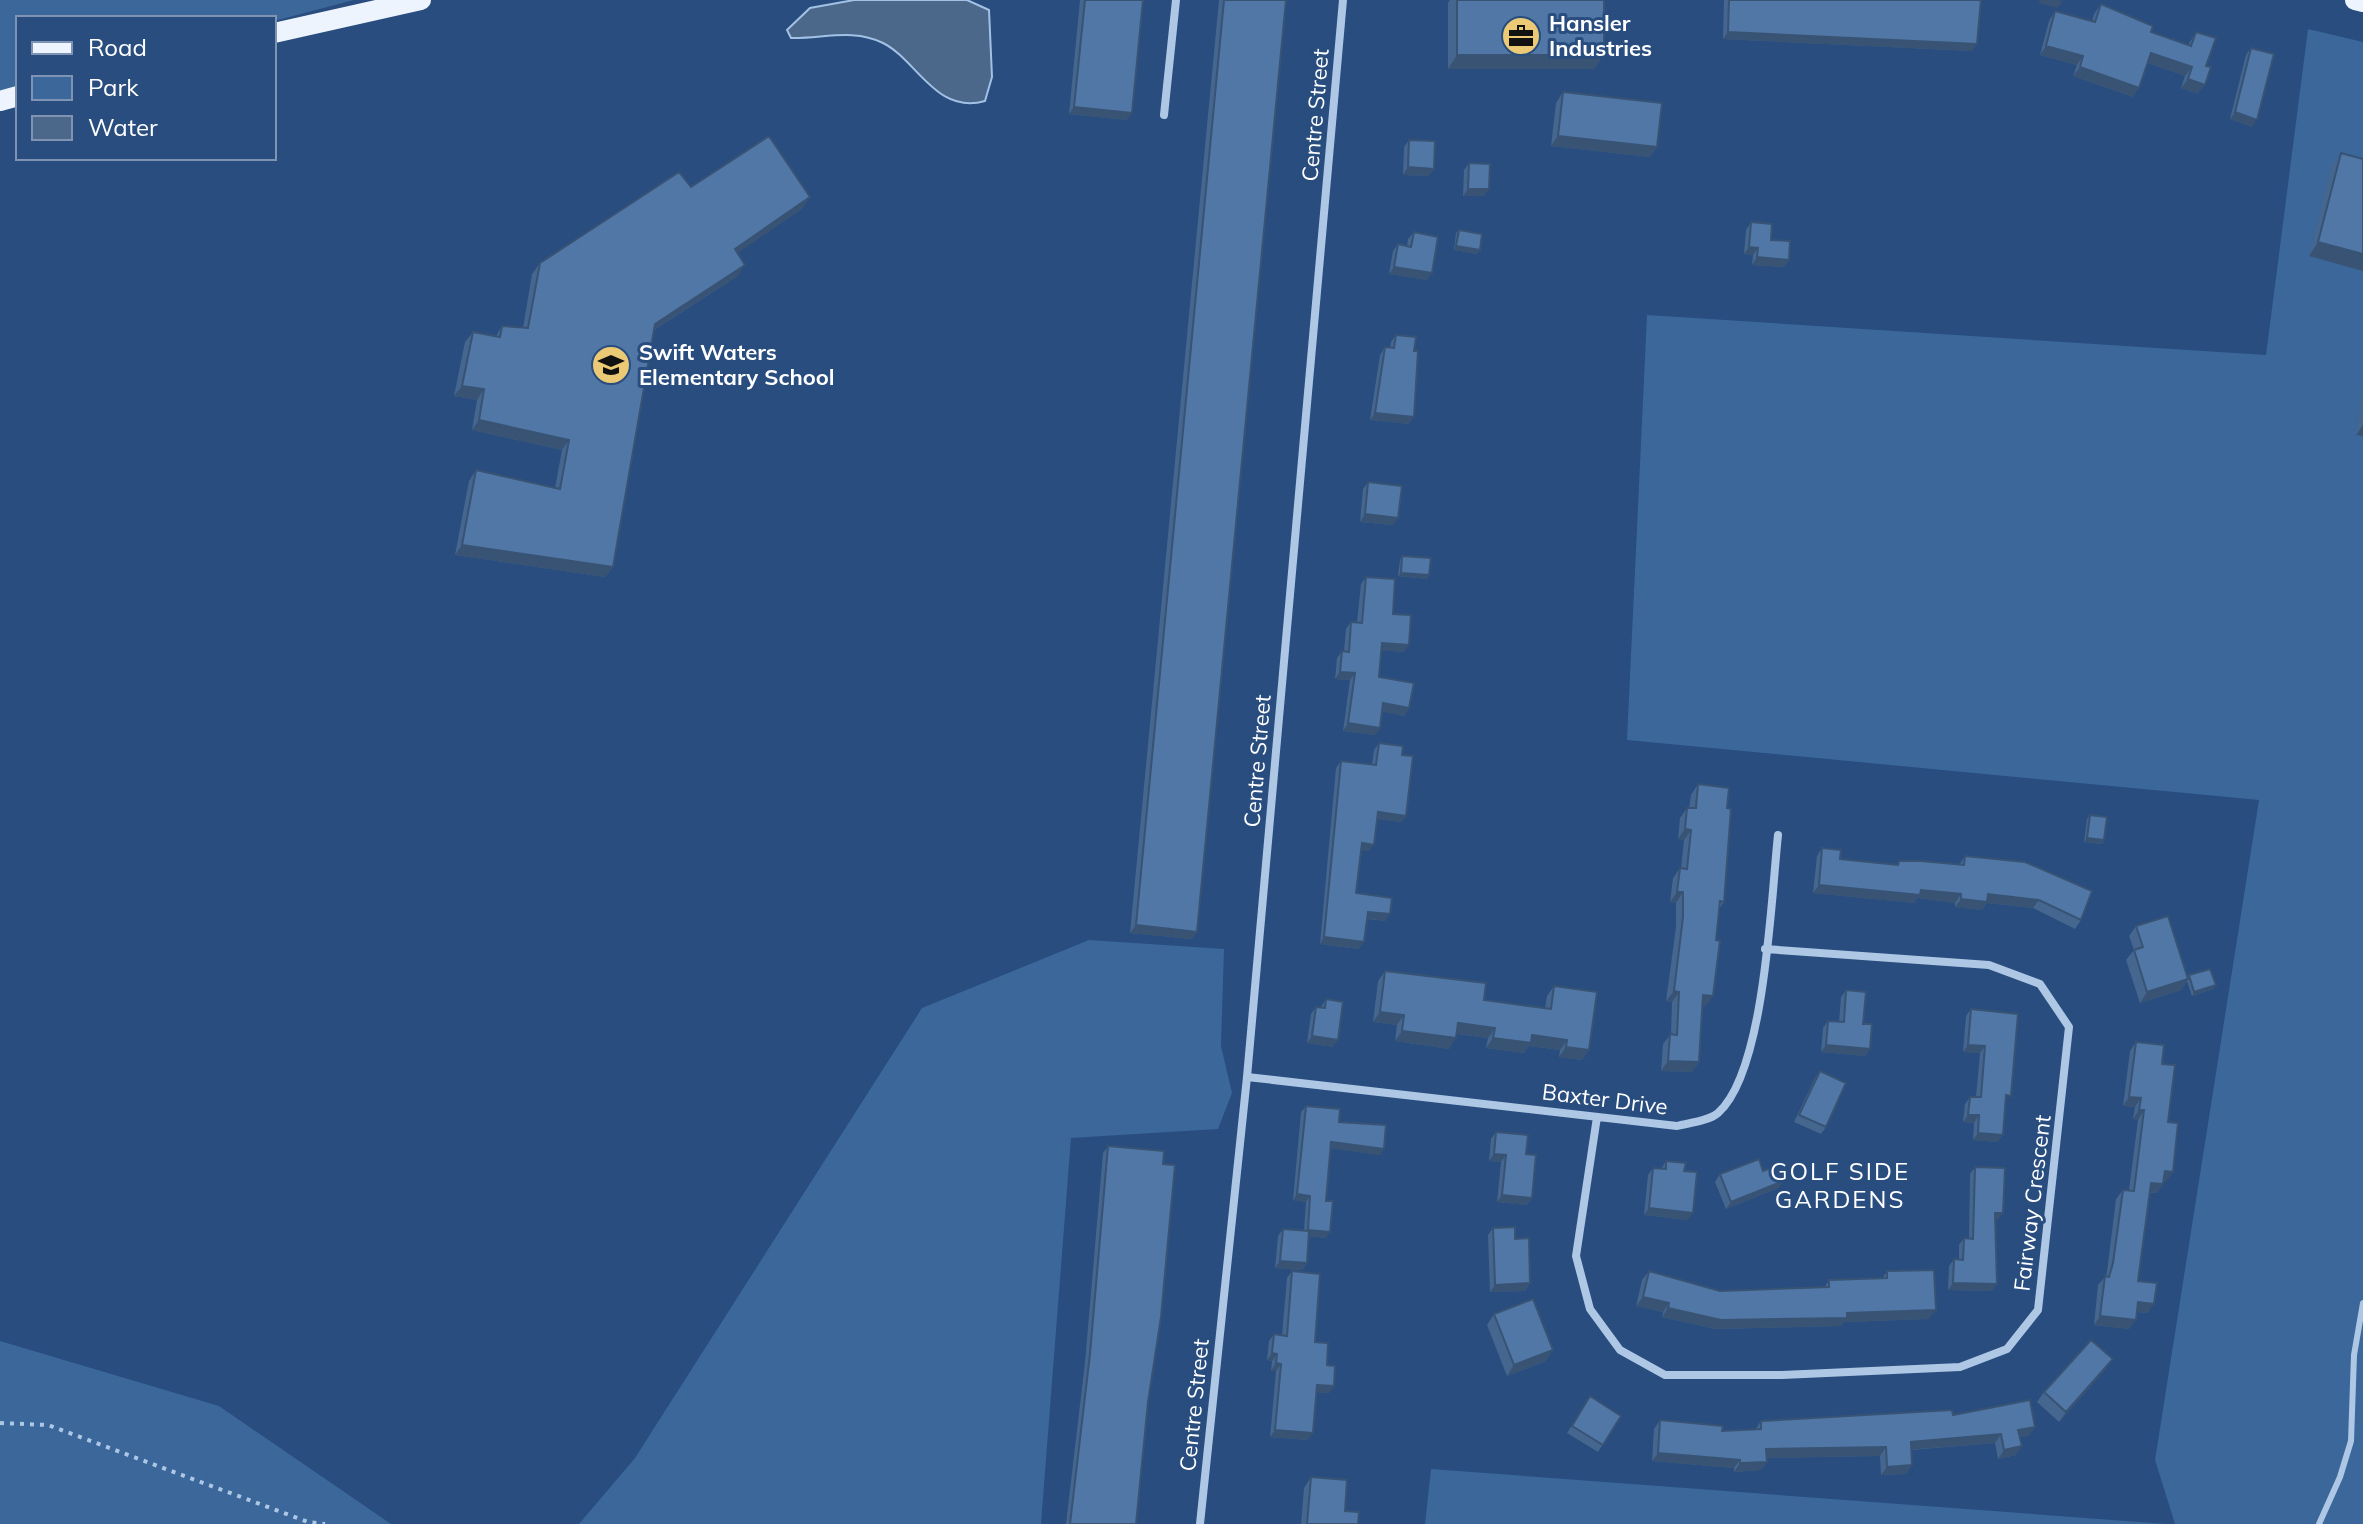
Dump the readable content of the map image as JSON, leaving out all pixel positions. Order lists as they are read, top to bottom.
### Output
{
  "streets": {
    "street": ["Centre Street", "Baxter Drive", "Fairway Crescent"]
  },
  "crossings": [
    ["Centre Street", "Baxter Drive"],
    ["Baxter Drive", "Fairway Crescent"]
  ],
  "districts": ["GOLF SIDE GARDENS"],
  "places": {
    "office": ["Hansler Industries"],
    "school or university": ["Swift Waters Elementary School"]
  },
  "legend": ["Road", "Park", "Water"]
}
